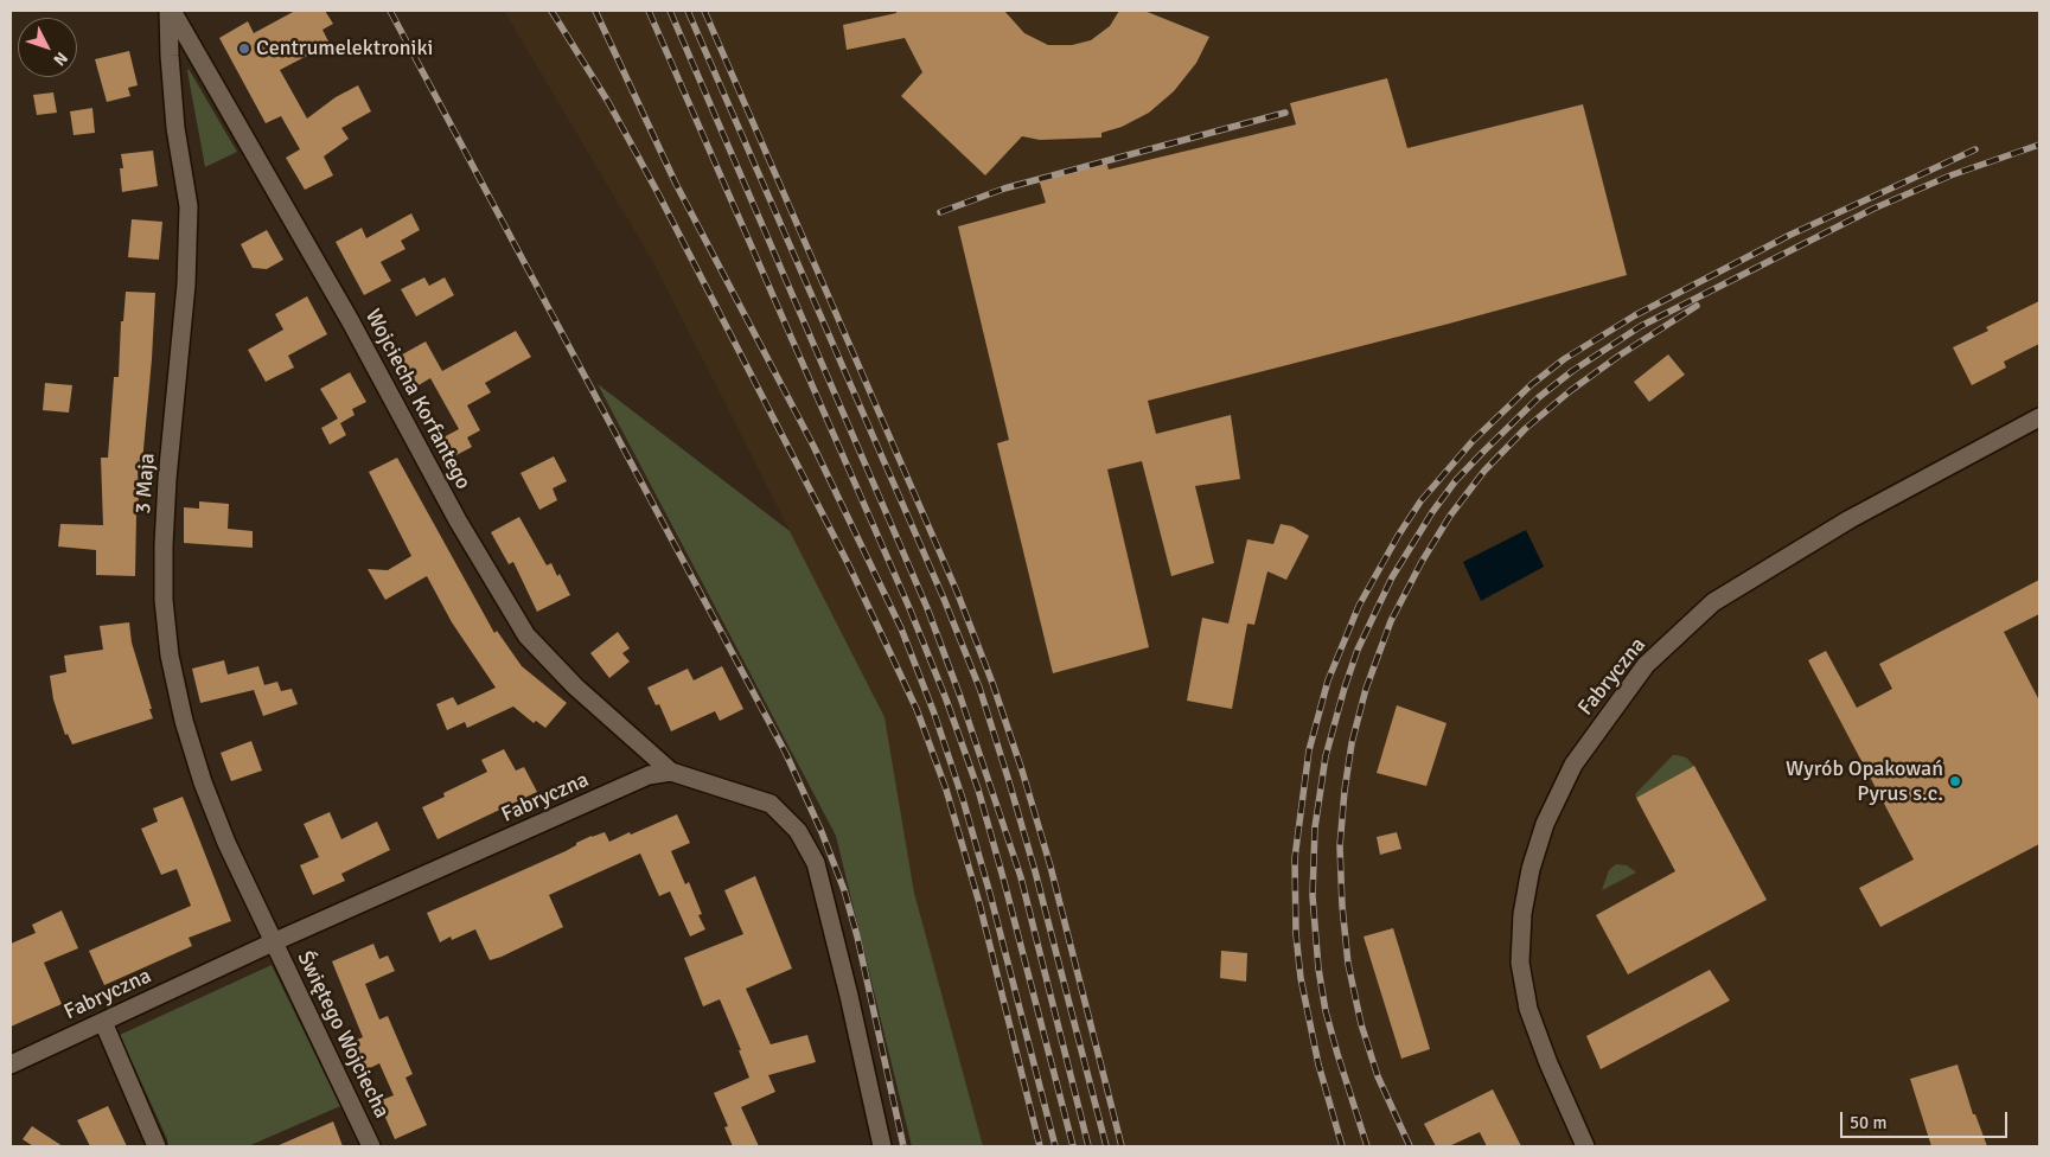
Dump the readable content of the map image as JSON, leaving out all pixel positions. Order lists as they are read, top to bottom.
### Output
{
  "streets": {
    "street": [
      "Wojciecha Korfantego",
      "3 Maja",
      "Fabryczna",
      "Świętego Wojciecha"
    ]
  },
  "crossings": [
    ["Wojciecha Korfantego", "3 Maja"],
    ["Wojciecha Korfantego", "Fabryczna"],
    ["3 Maja", "Fabryczna"],
    ["3 Maja", "Świętego Wojciecha"],
    ["Fabryczna", "Świętego Wojciecha"]
  ],
  "places": ["Centrumelektroniki", "Wyrób Opakowań Pyrus s.c."],
  "scale_bar": "50 m",
  "north": "bottom right"
}
